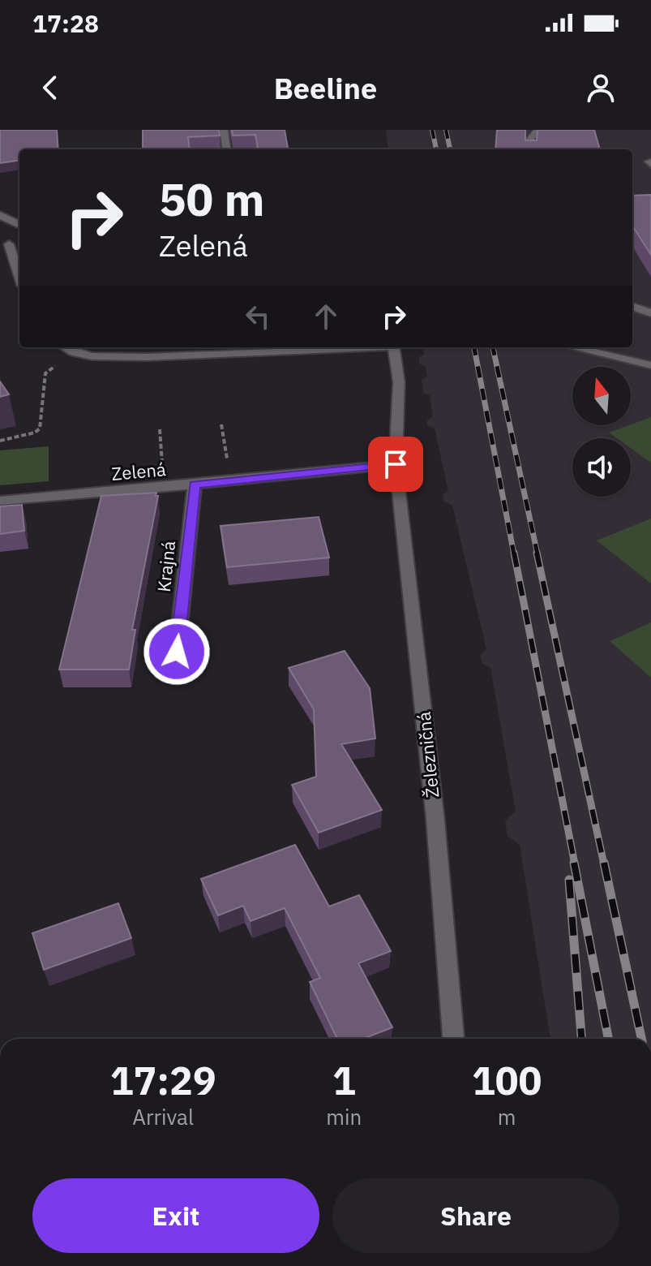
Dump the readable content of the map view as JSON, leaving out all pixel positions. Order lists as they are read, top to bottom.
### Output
{
  "streets": {
    "street": ["Zelená", "Krajná", "Železničná"]
  },
  "crossings": [
    ["Zelená", "Krajná"],
    ["Zelená", "Železničná"]
  ],
  "north": "top",
  "page": {
    "status": "17:28",
    "header": "Beeline",
    "turn": ["50 m", "Zelená"],
    "eta": [
      "17:29",
      "Arrival",
      "1",
      "min",
      "100",
      "m"
    ],
    "buttons": ["Exit", "Share"]
  }
}
